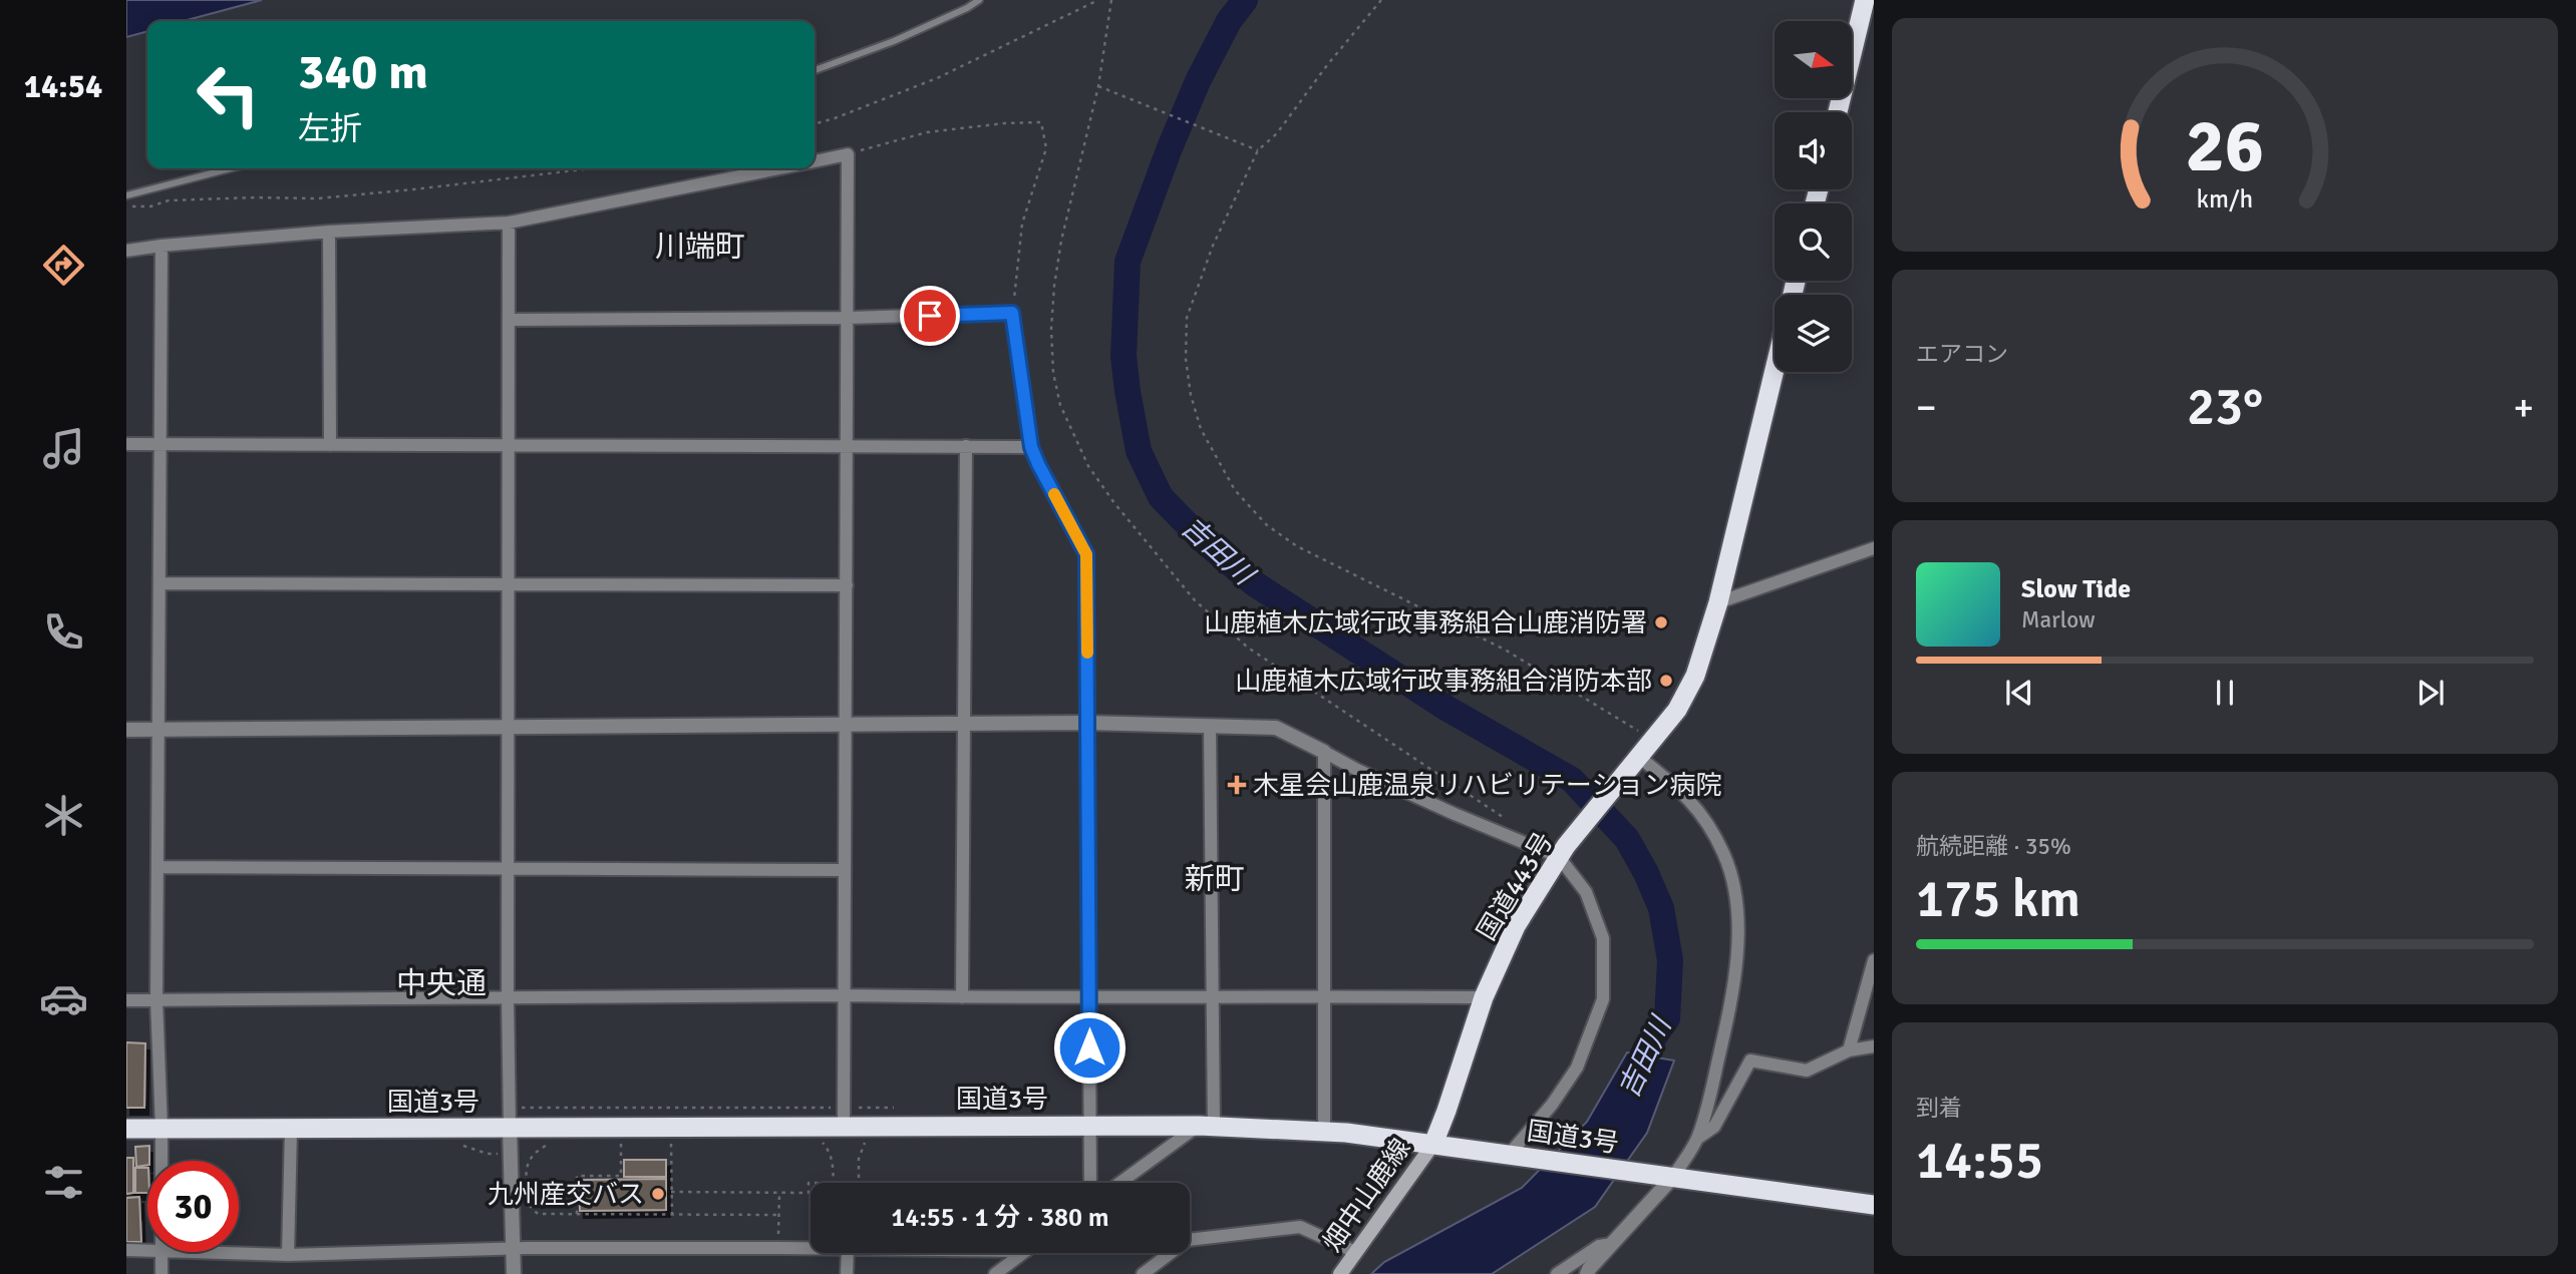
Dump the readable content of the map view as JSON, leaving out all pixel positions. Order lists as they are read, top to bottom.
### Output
{
  "streets": {
    "highway": ["国道443号", "国道3号"],
    "main road": ["畑中山鹿線"]
  },
  "crossings": [
    ["国道443号", "国道3号"],
    ["国道443号", "畑中山鹿線"],
    ["国道3号", "畑中山鹿線"]
  ],
  "districts": ["川端町", "新町", "中央通"],
  "water": ["吉田川"],
  "places": {
    "other": ["山鹿植木広域行政事務組合山鹿消防署", "山鹿植木広域行政事務組合消防本部", "九州産交バス"],
    "health": ["木星会山鹿温泉リハビリテーション病院"]
  },
  "north": "right",
  "page": {
    "tabs": "14:54",
    "turn": ["340 m", "左折"],
    "tile": [
      "エアコン",
      ["航続距離 · 35%", "175 km"],
      ["到着", "14:55"]
    ],
    "heat": ["−", "23°", "+"],
    "song": ["Slow Tide", "Marlow"],
    "limit": "30",
    "trip": "14:55 · 1 分 · 380 m",
    "gauge": ["26", "km/h"]
  }
}
